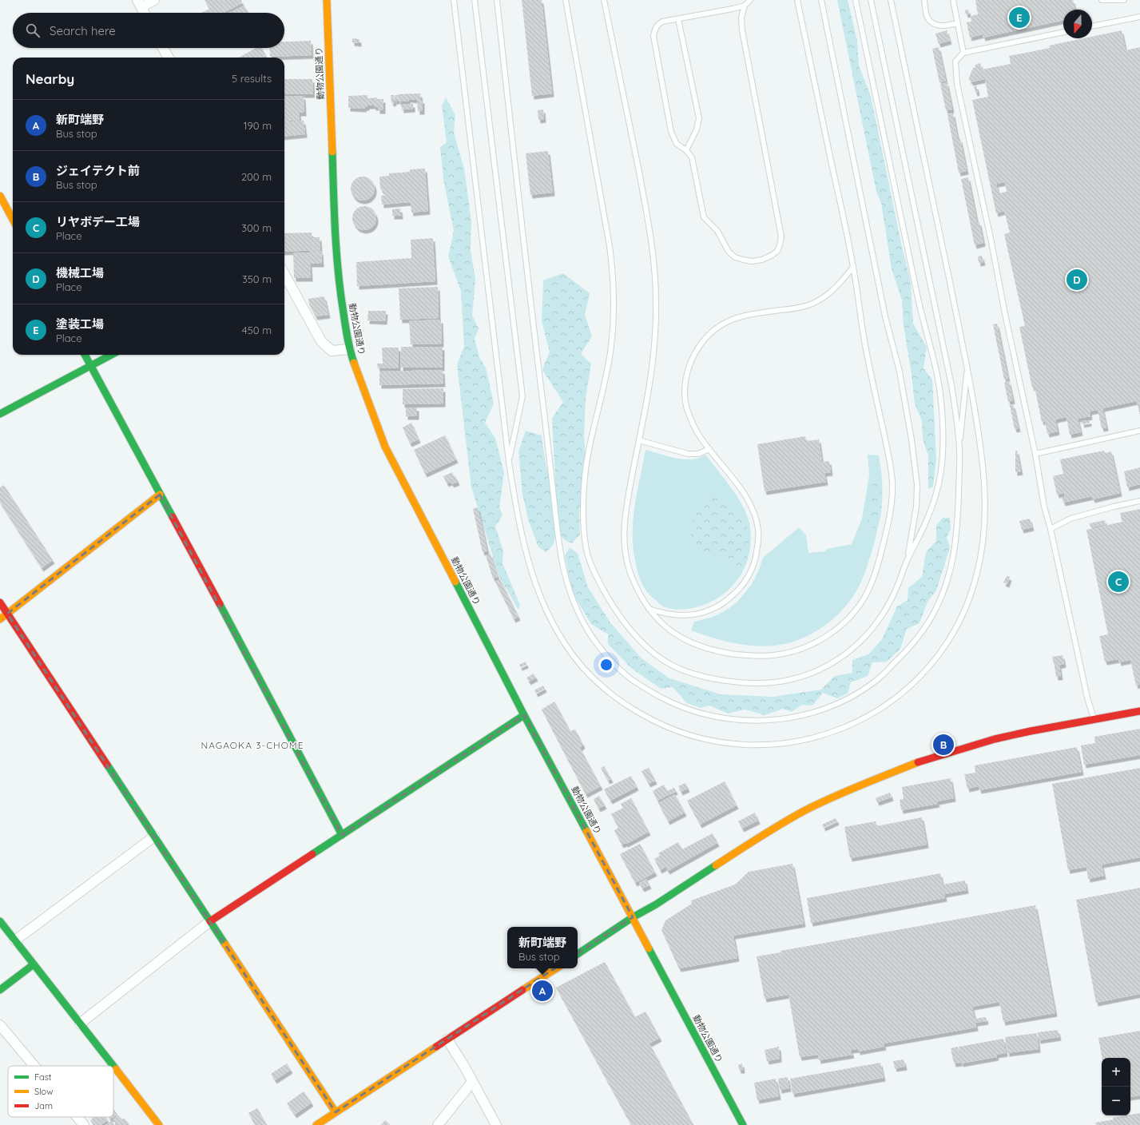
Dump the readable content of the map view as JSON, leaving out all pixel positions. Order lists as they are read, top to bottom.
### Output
{
  "streets": {
    "street": ["動物公園通り"]
  },
  "districts": ["NAGAOKA 3-CHOME"],
  "legend": ["Fast", "Slow", "Jam"],
  "north": "bottom",
  "page": {
    "pins": [
      "E",
      "D",
      "C",
      "B",
      "A"
    ],
    "search": "Search here",
    "heading": ["Nearby", "5 results"],
    "list": [
      {
        "mark": "A",
        "name": "新町端野",
        "note": "Bus stop",
        "value": "190 m"
      },
      {
        "mark": "B",
        "name": "ジェイテクト前",
        "note": "Bus stop",
        "value": "200 m"
      },
      {
        "mark": "C",
        "name": "リヤボデー工場",
        "note": "Place",
        "value": "300 m"
      },
      {
        "mark": "D",
        "name": "機械工場",
        "note": "Place",
        "value": "350 m"
      },
      {
        "mark": "E",
        "name": "塗装工場",
        "note": "Place",
        "value": "450 m"
      }
    ],
    "popup": ["新町端野", "Bus stop"],
    "map_buttons": ["+", "−"]
  }
}
